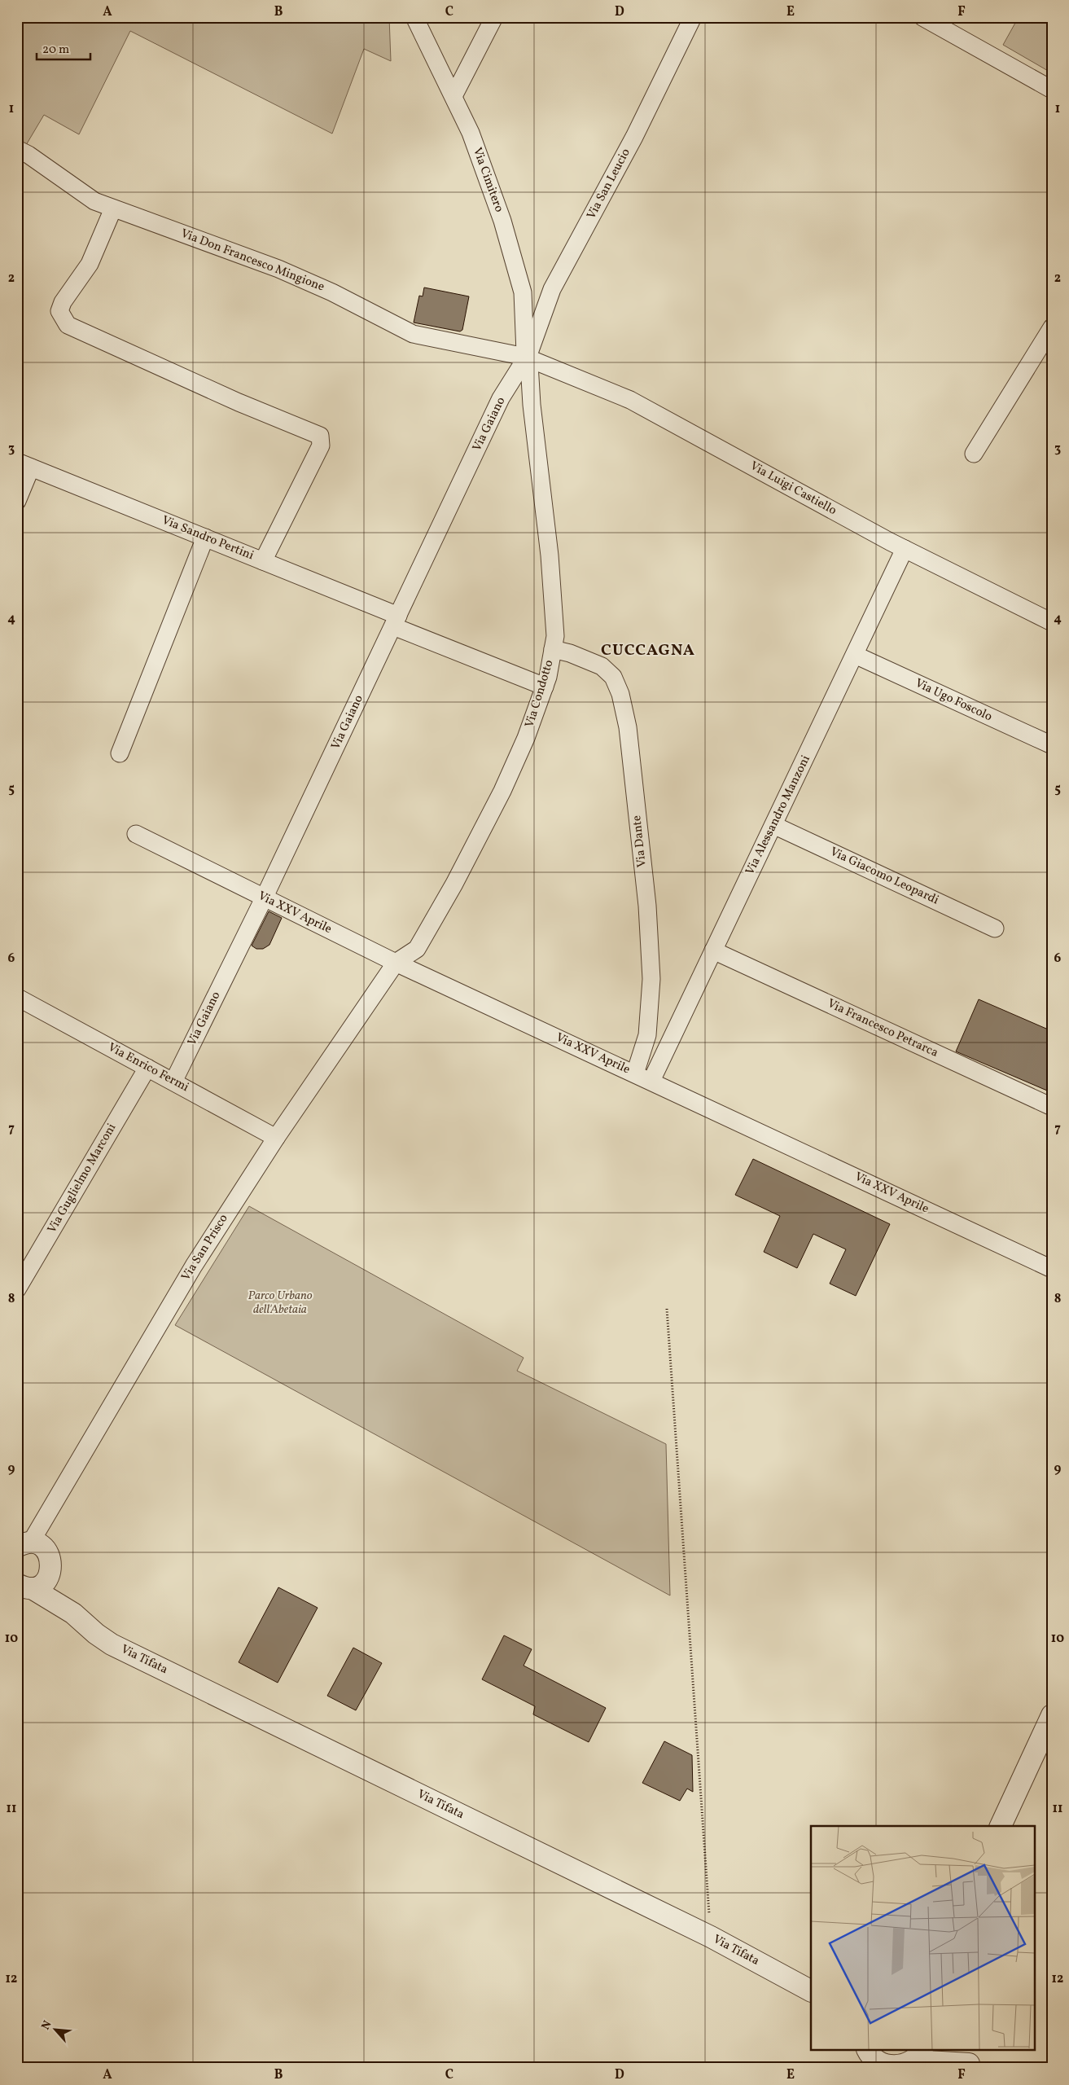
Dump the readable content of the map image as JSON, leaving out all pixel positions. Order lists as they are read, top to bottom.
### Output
{
  "streets": {
    "street": [
      "Via Cimitero",
      "Via San Leucio",
      "Via Don Francesco Mingione",
      "Via Gaiano",
      "Via Luigi Castiello",
      "Via Sandro Pertini",
      "Via Condotto",
      "Via Ugo Foscolo",
      "Via Alessandro Manzoni",
      "Via Dante",
      "Via Giacomo Leopardi",
      "Via XXV Aprile",
      "Via Francesco Petrarca",
      "Via Enrico Fermi",
      "Via Guglielmo Marconi",
      "Via San Prisco",
      "Via Tifata"
    ]
  },
  "crossings": [
    ["Via Cimitero", "Via San Leucio"],
    ["Via Cimitero", "Via Don Francesco Mingione"],
    ["Via Cimitero", "Via Gaiano"],
    ["Via Cimitero", "Via Luigi Castiello"],
    ["Via Cimitero", "Via Condotto"],
    ["Via San Leucio", "Via Don Francesco Mingione"],
    ["Via San Leucio", "Via Gaiano"],
    ["Via San Leucio", "Via Luigi Castiello"],
    ["Via San Leucio", "Via Condotto"],
    ["Via Don Francesco Mingione", "Via Gaiano"],
    ["Via Don Francesco Mingione", "Via Luigi Castiello"],
    ["Via Don Francesco Mingione", "Via Condotto"],
    ["Via Gaiano", "Via Luigi Castiello"],
    ["Via Gaiano", "Via Sandro Pertini"],
    ["Via Gaiano", "Via Condotto"],
    ["Via Gaiano", "Via XXV Aprile"],
    ["Via Gaiano", "Via Enrico Fermi"],
    ["Via Luigi Castiello", "Via Condotto"],
    ["Via Luigi Castiello", "Via Alessandro Manzoni"],
    ["Via Sandro Pertini", "Via Condotto"],
    ["Via Condotto", "Via Dante"],
    ["Via Condotto", "Via XXV Aprile"],
    ["Via Condotto", "Via San Prisco"],
    ["Via Ugo Foscolo", "Via Alessandro Manzoni"],
    ["Via Alessandro Manzoni", "Via Giacomo Leopardi"],
    ["Via Alessandro Manzoni", "Via XXV Aprile"],
    ["Via Alessandro Manzoni", "Via Francesco Petrarca"],
    ["Via Dante", "Via XXV Aprile"],
    ["Via XXV Aprile", "Via San Prisco"],
    ["Via Enrico Fermi", "Via Guglielmo Marconi"],
    ["Via Enrico Fermi", "Via San Prisco"],
    ["Via San Prisco", "Via Tifata"]
  ],
  "districts": ["CUCCAGNA"],
  "parks": ["Parco Urbano dell'Abetaia"],
  "scale_bar": "20 m",
  "north": "top left",
  "grid": {
    "columns": [
      "A",
      "B",
      "C",
      "D",
      "E",
      "F"
    ],
    "rows": [
      "1",
      "2",
      "3",
      "4",
      "5",
      "6",
      "7",
      "8",
      "9",
      "10",
      "11",
      "12"
    ]
  }
}
